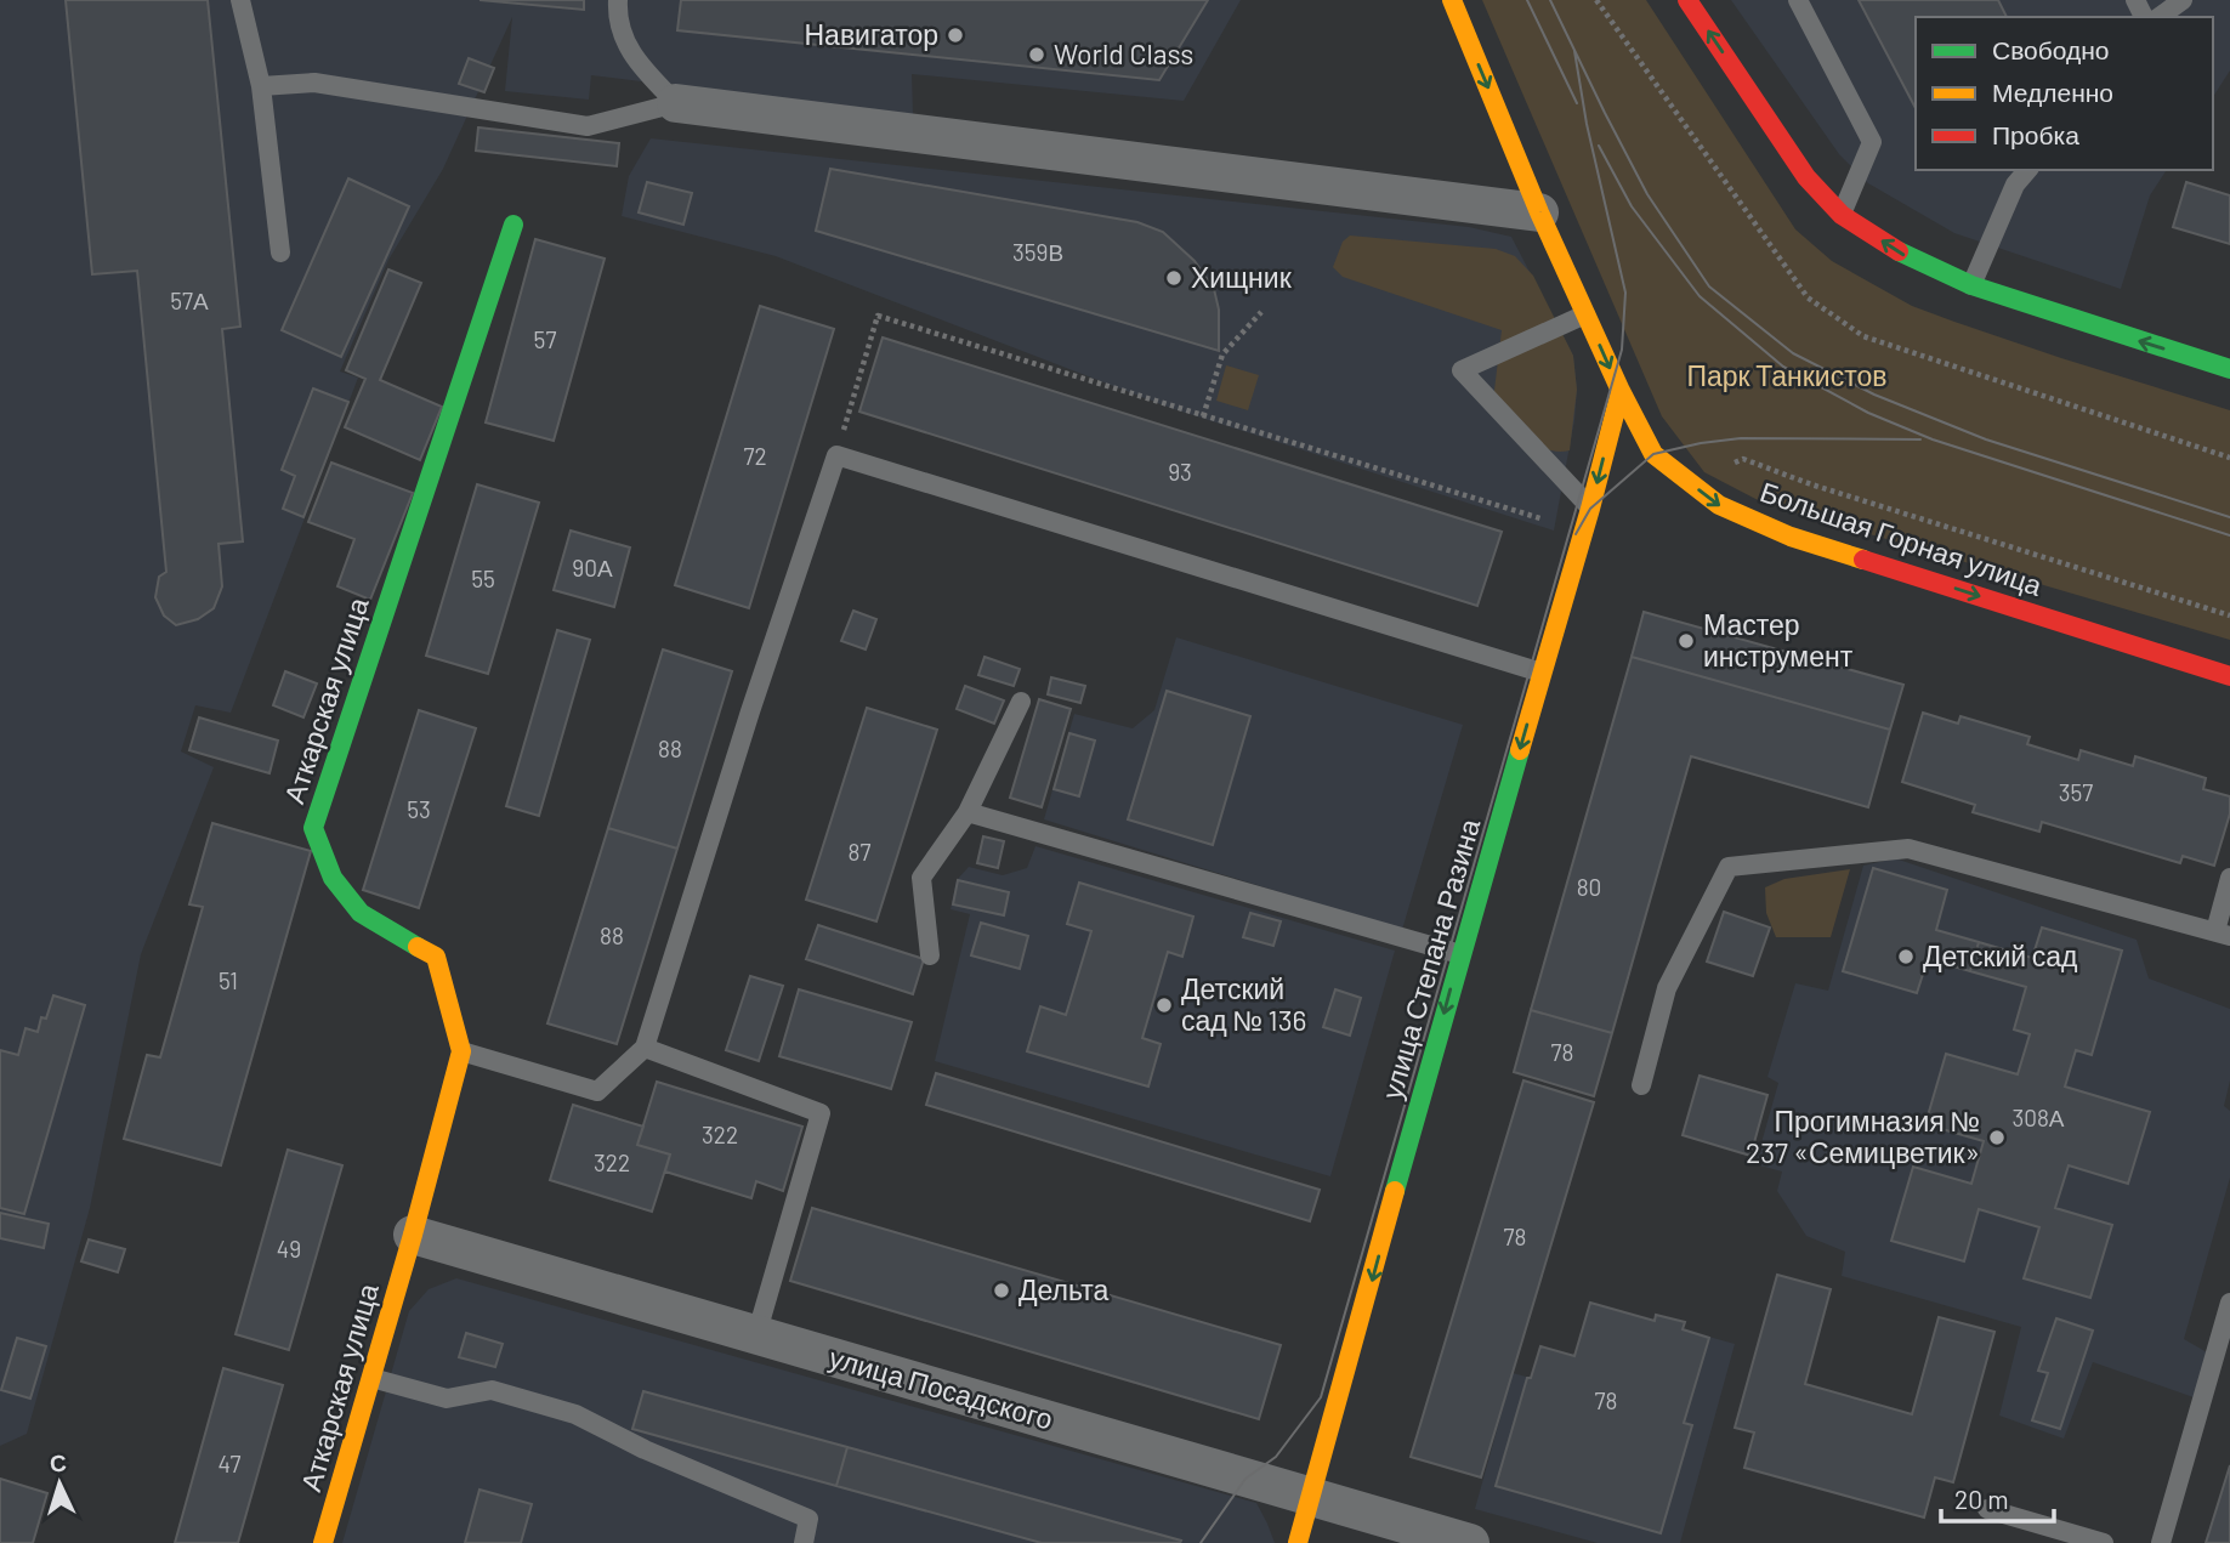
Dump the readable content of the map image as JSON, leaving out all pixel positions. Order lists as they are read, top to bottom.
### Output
{
  "streets": {
    "street": [
      "Большая Горная улица",
      "Аткарская улица",
      "улица Степана Разина",
      "улица Посадского"
    ]
  },
  "crossings": [
    ["Большая Горная улица", "улица Степана Разина"],
    ["Аткарская улица", "улица Посадского"],
    ["улица Степана Разина", "улица Посадского"]
  ],
  "one_way": ["Большая Горная улица", "улица Степана Разина"],
  "parks": ["Парк Танкистов"],
  "places": [
    "Навигатор",
    "World Class",
    "Хищник",
    "Мастер инструмент",
    "Детский сад",
    "Детский сад № 136",
    "Прогимназия № 237 «Семицветик»",
    "Дельта"
  ],
  "house_numbers": [
    "359В",
    "57А",
    "57",
    "72",
    "93",
    "90А",
    "55",
    "88",
    "357",
    "53",
    "87",
    "80",
    "88",
    "51",
    "78",
    "308А",
    "322",
    "322",
    "78",
    "49",
    "78",
    "47"
  ],
  "legend": ["Свободно", "Медленно", "Пробка"],
  "scale_bar": "20 m",
  "north": "top"
}
